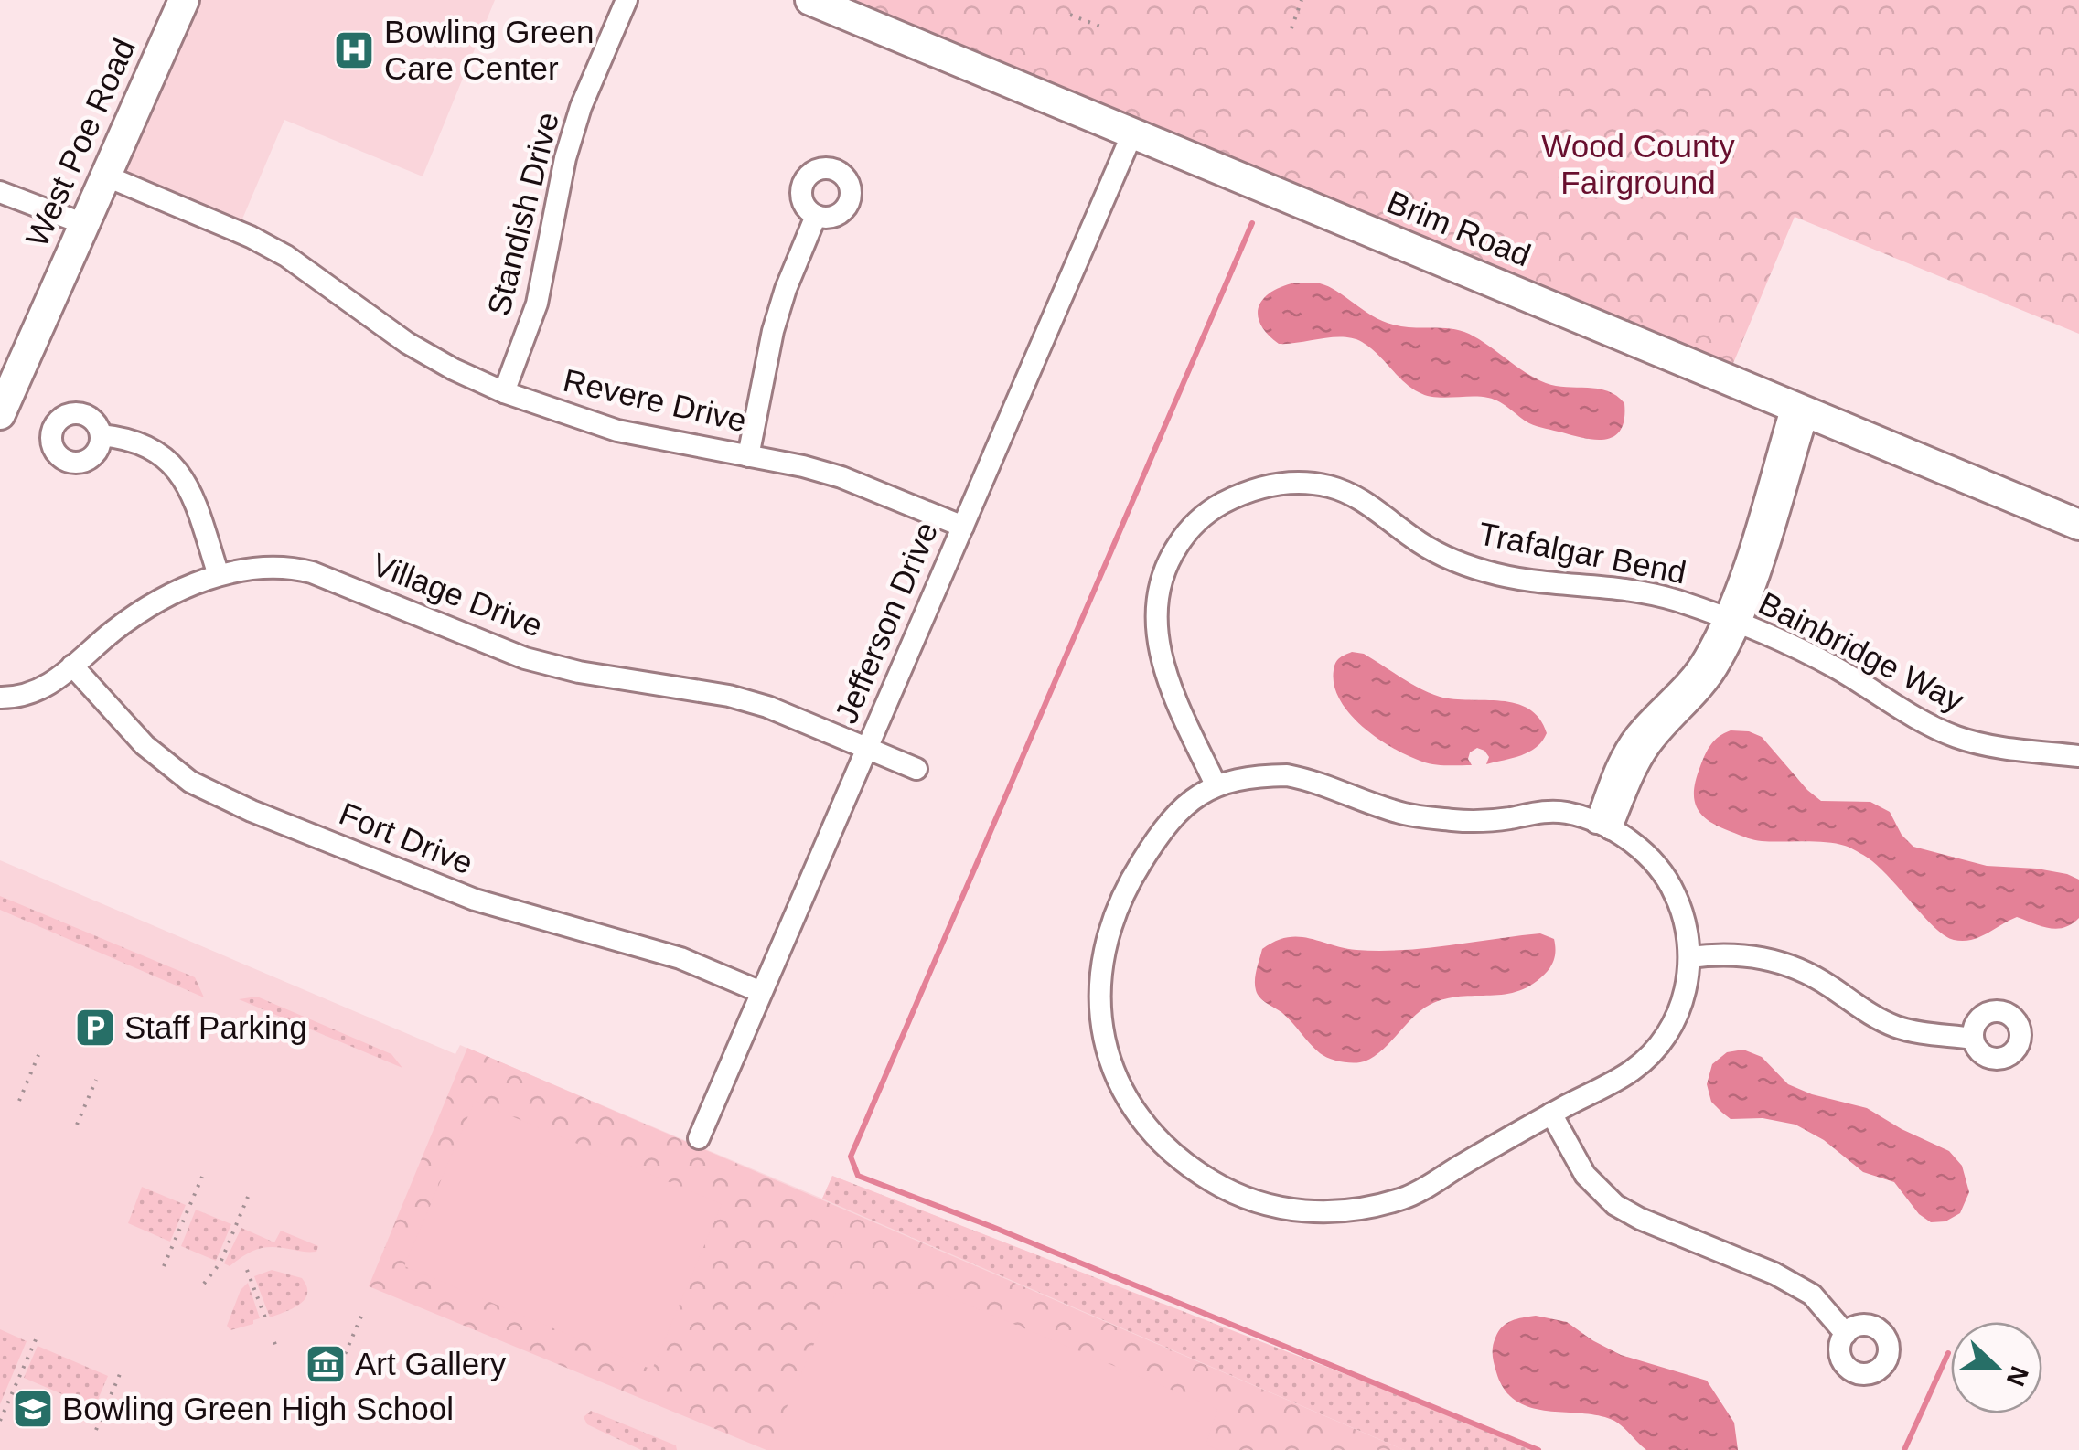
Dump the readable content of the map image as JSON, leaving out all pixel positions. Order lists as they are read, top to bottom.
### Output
{
  "streets": {
    "street": [
      "West Poe Road",
      "Standish Drive",
      "Brim Road",
      "Revere Drive",
      "Trafalgar Bend",
      "Village Drive",
      "Jefferson Drive",
      "Bainbridge Way",
      "Fort Drive"
    ]
  },
  "crossings": [
    ["West Poe Road", "Revere Drive"],
    ["Standish Drive", "Revere Drive"],
    ["Brim Road", "Jefferson Drive"],
    ["Revere Drive", "Jefferson Drive"],
    ["Trafalgar Bend", "Bainbridge Way"],
    ["Village Drive", "Jefferson Drive"],
    ["Village Drive", "Fort Drive"],
    ["Jefferson Drive", "Fort Drive"]
  ],
  "parks": ["Wood County Fairground"],
  "places": {
    "hospital": ["Bowling Green Care Center"],
    "parking": ["Staff Parking"],
    "museum": ["Art Gallery"],
    "school or university": ["Bowling Green High School"]
  },
  "north": "right"
}
